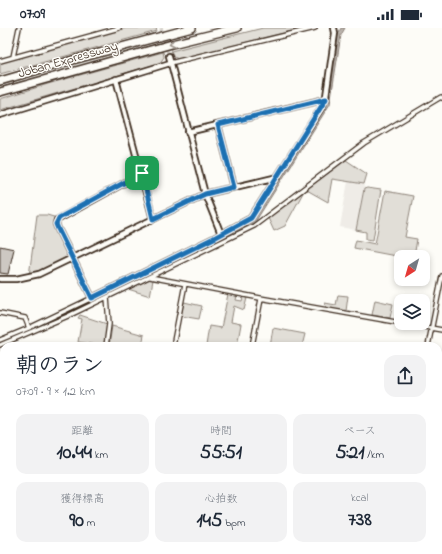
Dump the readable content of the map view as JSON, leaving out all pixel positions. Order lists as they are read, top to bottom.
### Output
{
  "streets": {
    "highway": ["Joban Expressway"]
  },
  "north": "bottom left",
  "page": {
    "status": "07:09",
    "heading": ["朝のラン", "07:09 · 9 × 1.2 km"],
    "stats": [
      ["距離", "10.44 km"],
      ["時間", "55:51"],
      ["ペース", "5:21 /km"],
      ["獲得標高", "90 m"],
      ["心拍数", "145 bpm"],
      ["kcal", "738"]
    ]
  }
}
